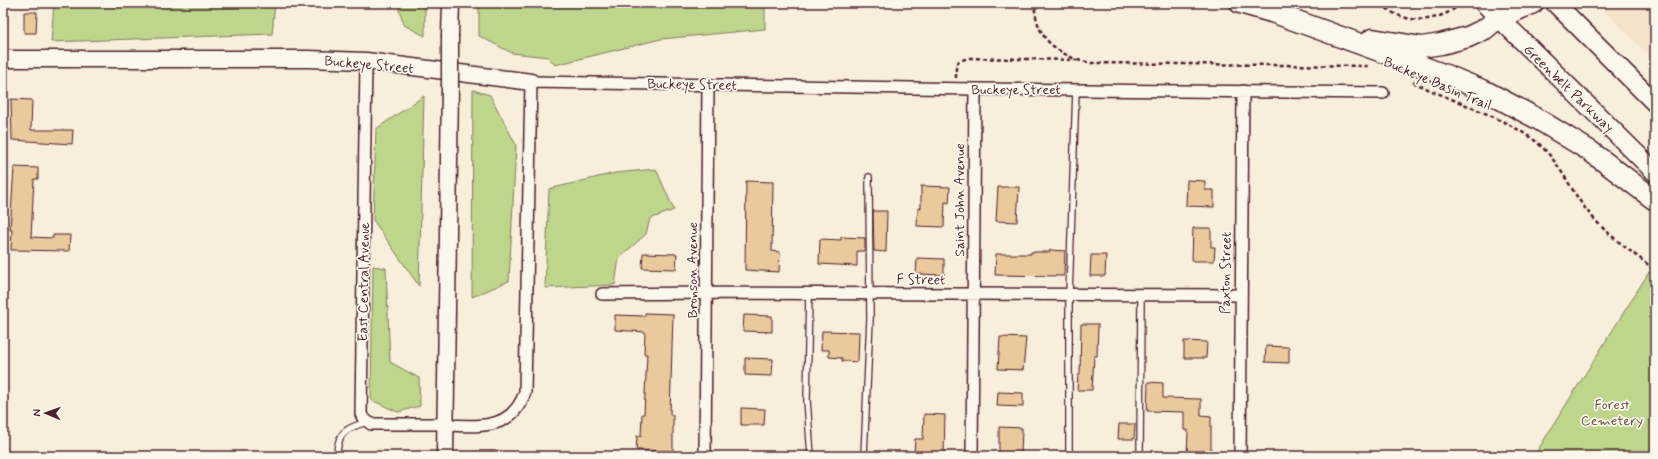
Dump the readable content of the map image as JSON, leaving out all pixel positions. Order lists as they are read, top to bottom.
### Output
{
  "streets": {
    "main road": ["Greenbelt Parkway"],
    "street": [
      "Buckeye Street",
      "Saint John Avenue",
      "Bronson Avenue",
      "Paxton Street",
      "F Street",
      "East Central Avenue"
    ],
    "path": ["Buckeye Basin Trail"]
  },
  "crossings": [
    ["Buckeye Street", "Buckeye Basin Trail"],
    ["Buckeye Street", "Saint John Avenue"],
    ["Buckeye Street", "Bronson Avenue"],
    ["Buckeye Street", "Paxton Street"],
    ["Buckeye Street", "East Central Avenue"],
    ["Saint John Avenue", "F Street"],
    ["Bronson Avenue", "F Street"],
    ["Paxton Street", "F Street"]
  ],
  "parks": ["Forest Cemetery"],
  "north": "left"
}
